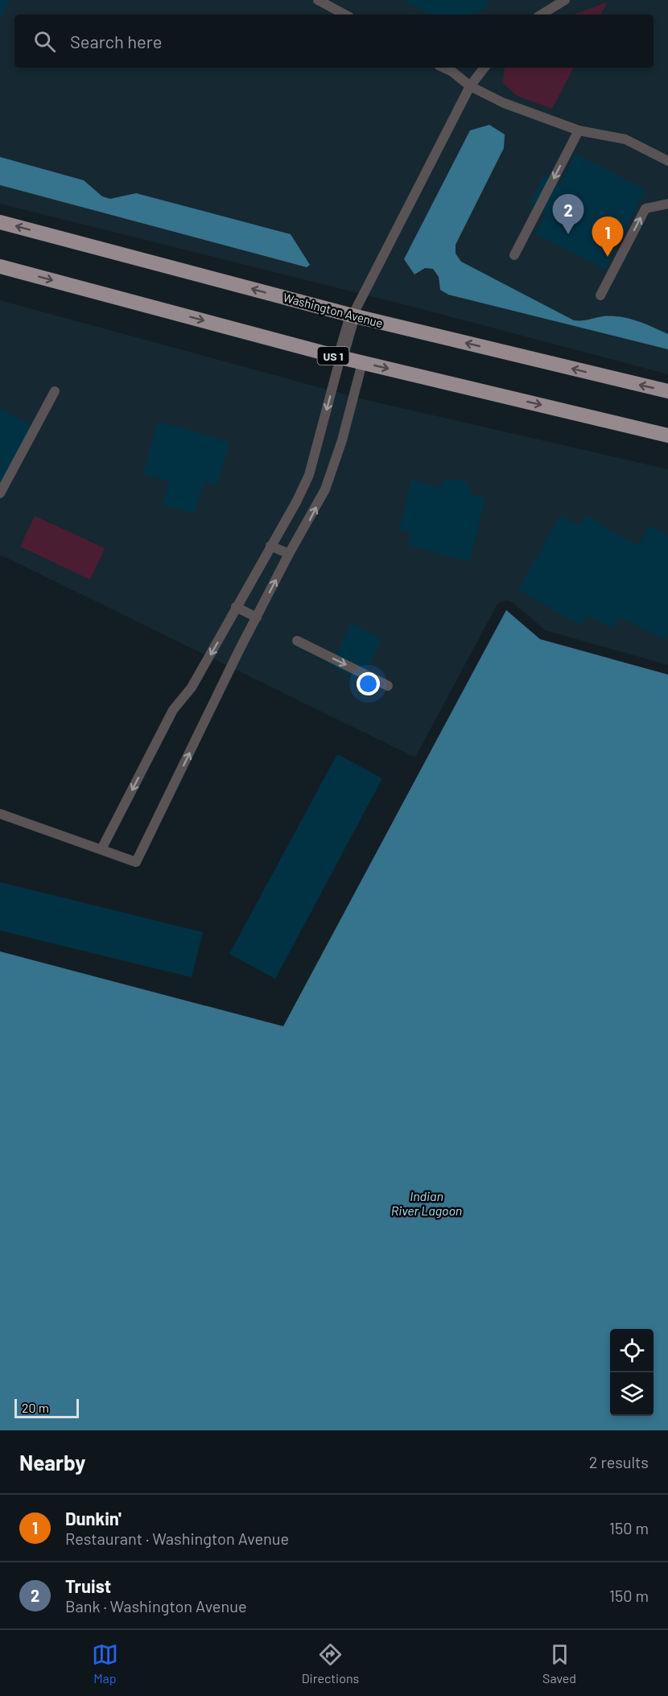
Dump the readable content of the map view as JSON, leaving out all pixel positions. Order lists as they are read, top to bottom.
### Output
{
  "streets": {
    "main road": ["Washington Avenue", "US 1"]
  },
  "water": ["Indian River Lagoon"],
  "scale_bar": "20 m",
  "page": {
    "search": "Search here",
    "pins": ["2", "1"],
    "scale": "20 m",
    "heading": ["Nearby", "2 results"],
    "list": [
      {
        "mark": "1",
        "name": "Dunkin'",
        "note": "Restaurant · Washington Avenue",
        "value": "150 m"
      },
      {
        "mark": "2",
        "name": "Truist",
        "note": "Bank · Washington Avenue",
        "value": "150 m"
      }
    ],
    "nav": ["Map", "Directions", "Saved"]
  }
}
